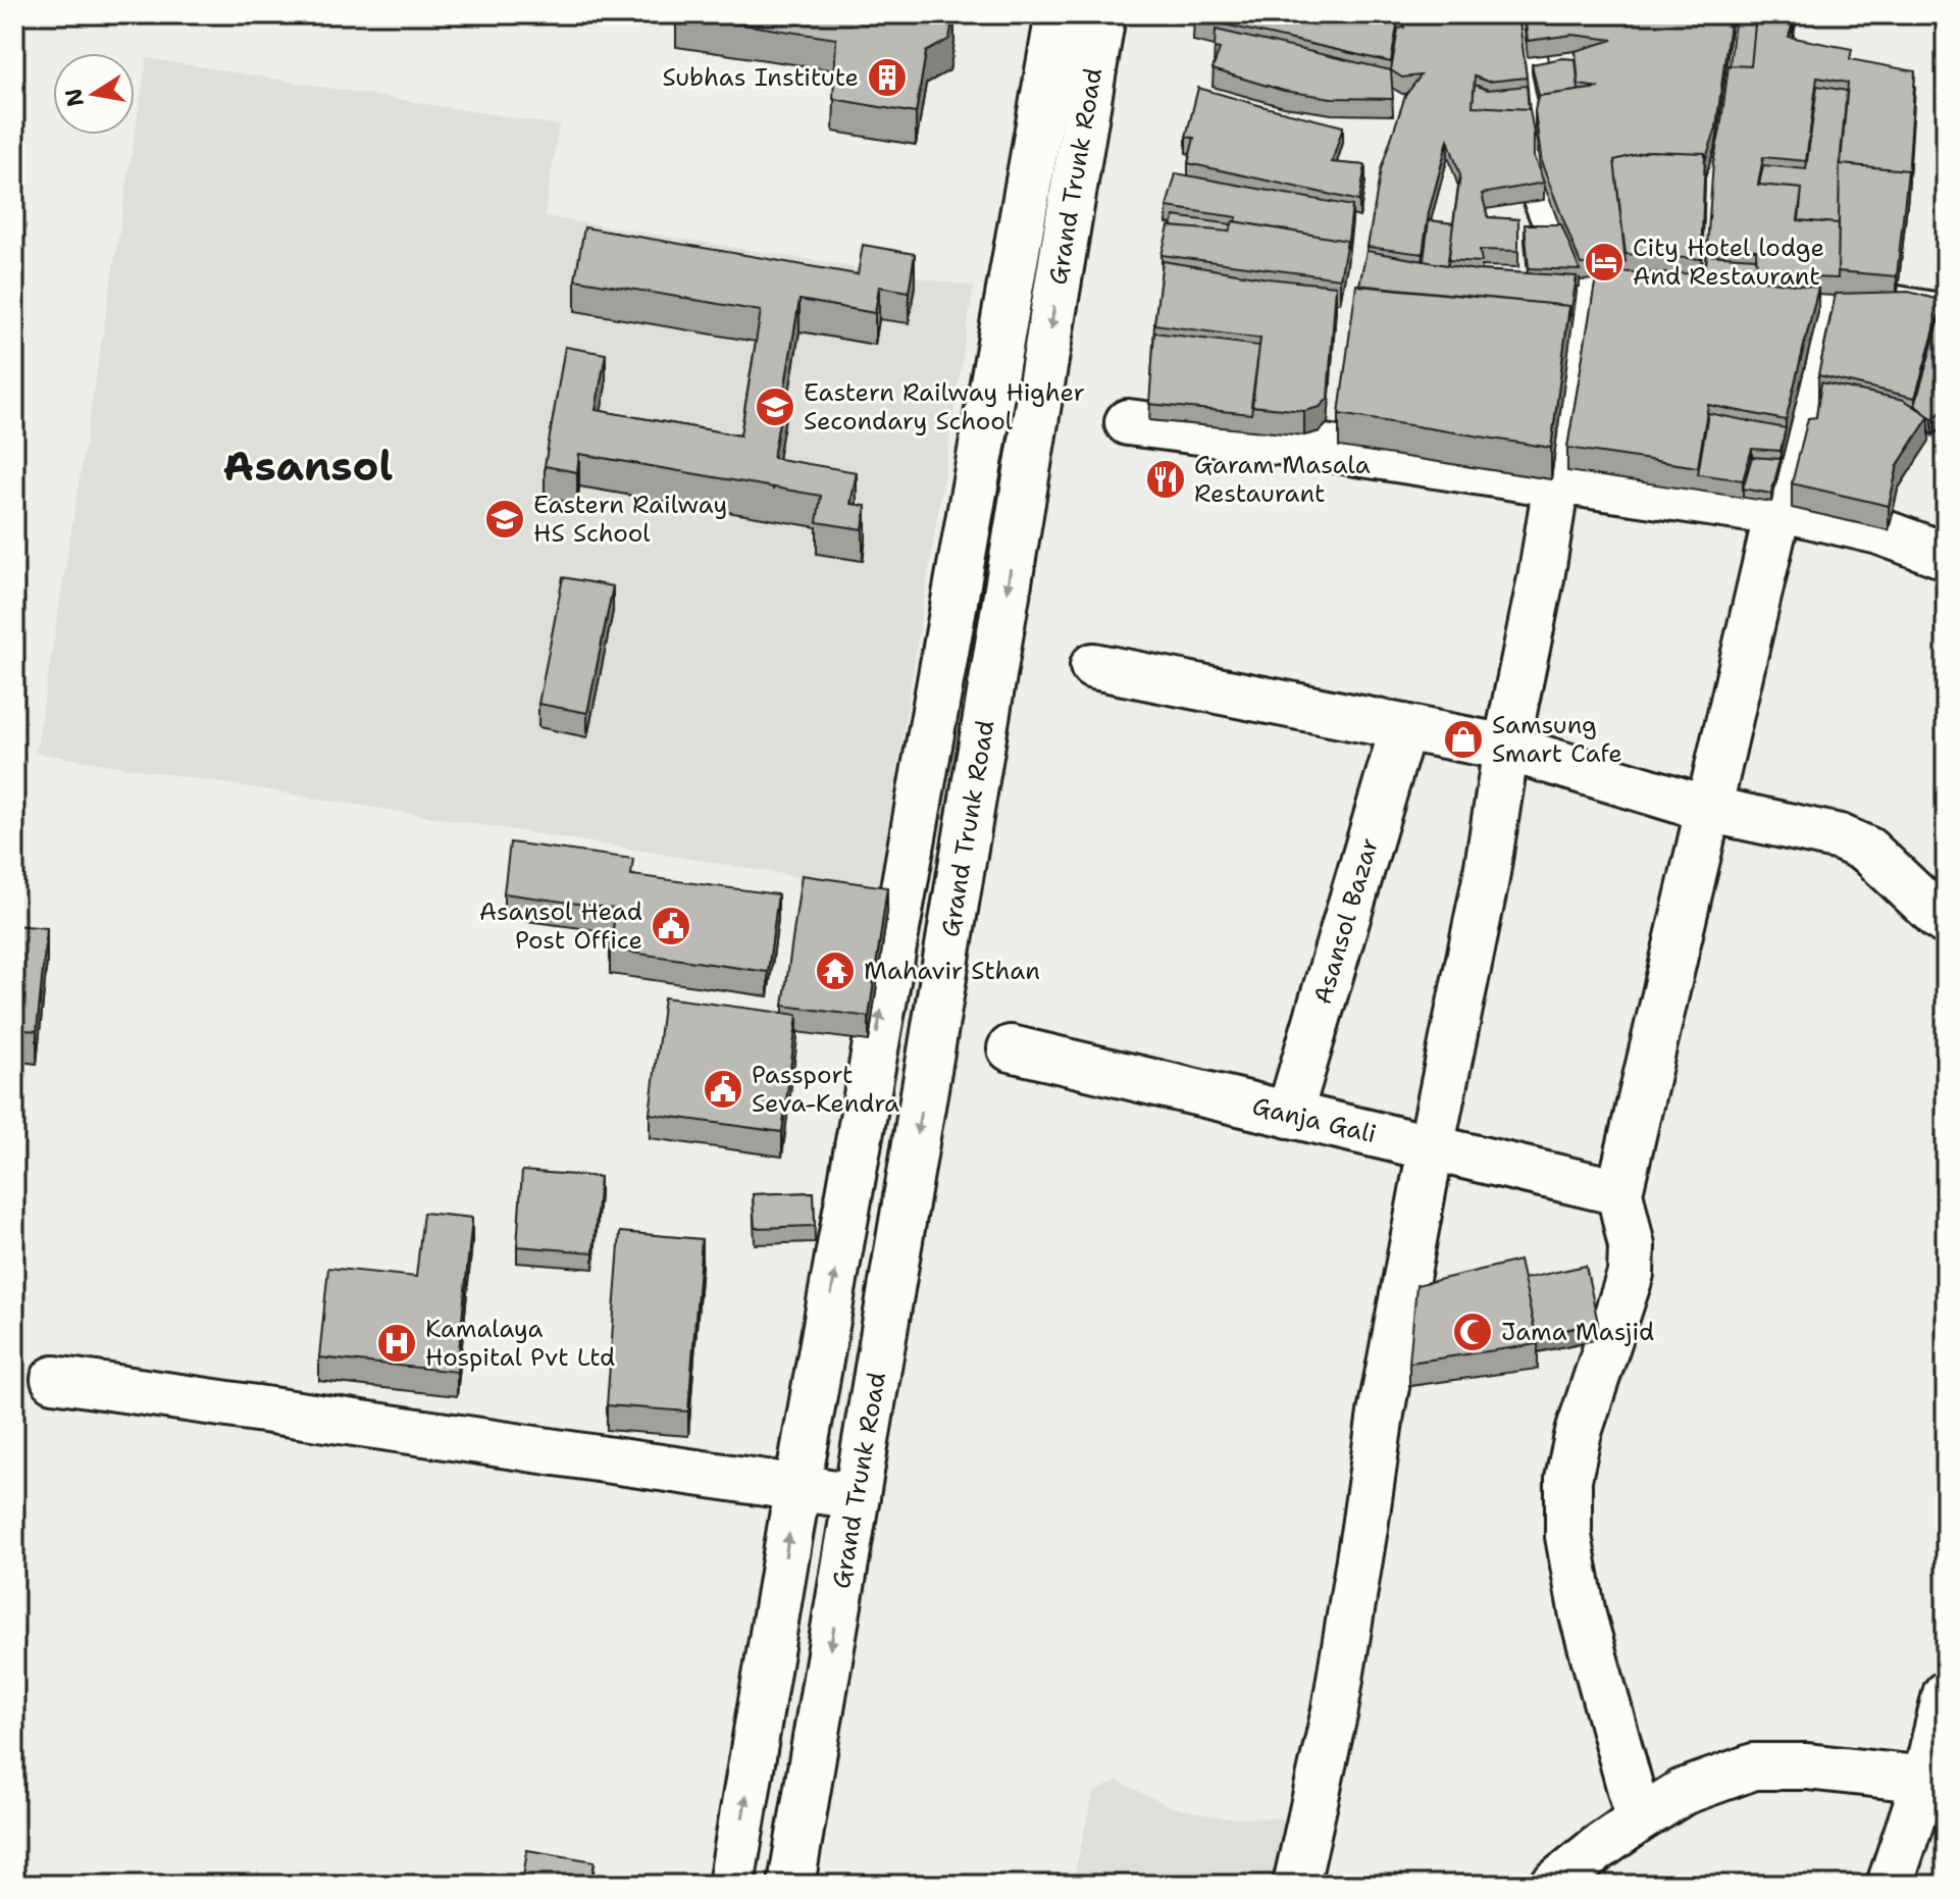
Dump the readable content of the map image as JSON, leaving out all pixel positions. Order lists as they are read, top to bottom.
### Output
{
  "streets": {
    "street": ["Grand Trunk Road", "Asansol Bazar", "Ganja Gali"]
  },
  "crossings": [
    ["Asansol Bazar", "Ganja Gali"]
  ],
  "districts": ["Asansol"],
  "places": {
    "building": ["Subhas Institute"],
    "hotel": ["City Hotel lodge And Restaurant"],
    "school or university": ["Eastern Railway Higher Secondary School", "Eastern Railway HS School"],
    "restaurant": ["Garam Masala Restaurant"],
    "shop": ["Samsung Smart Cafe"],
    "public building": ["Asansol Head Post Office", "Passport Seva-Kendra"],
    "temple": ["Mahavir Sthan"],
    "mosque": ["Jama Masjid"],
    "hospital": ["Kamalaya Hospital Pvt Ltd"]
  },
  "north": "left"
}
